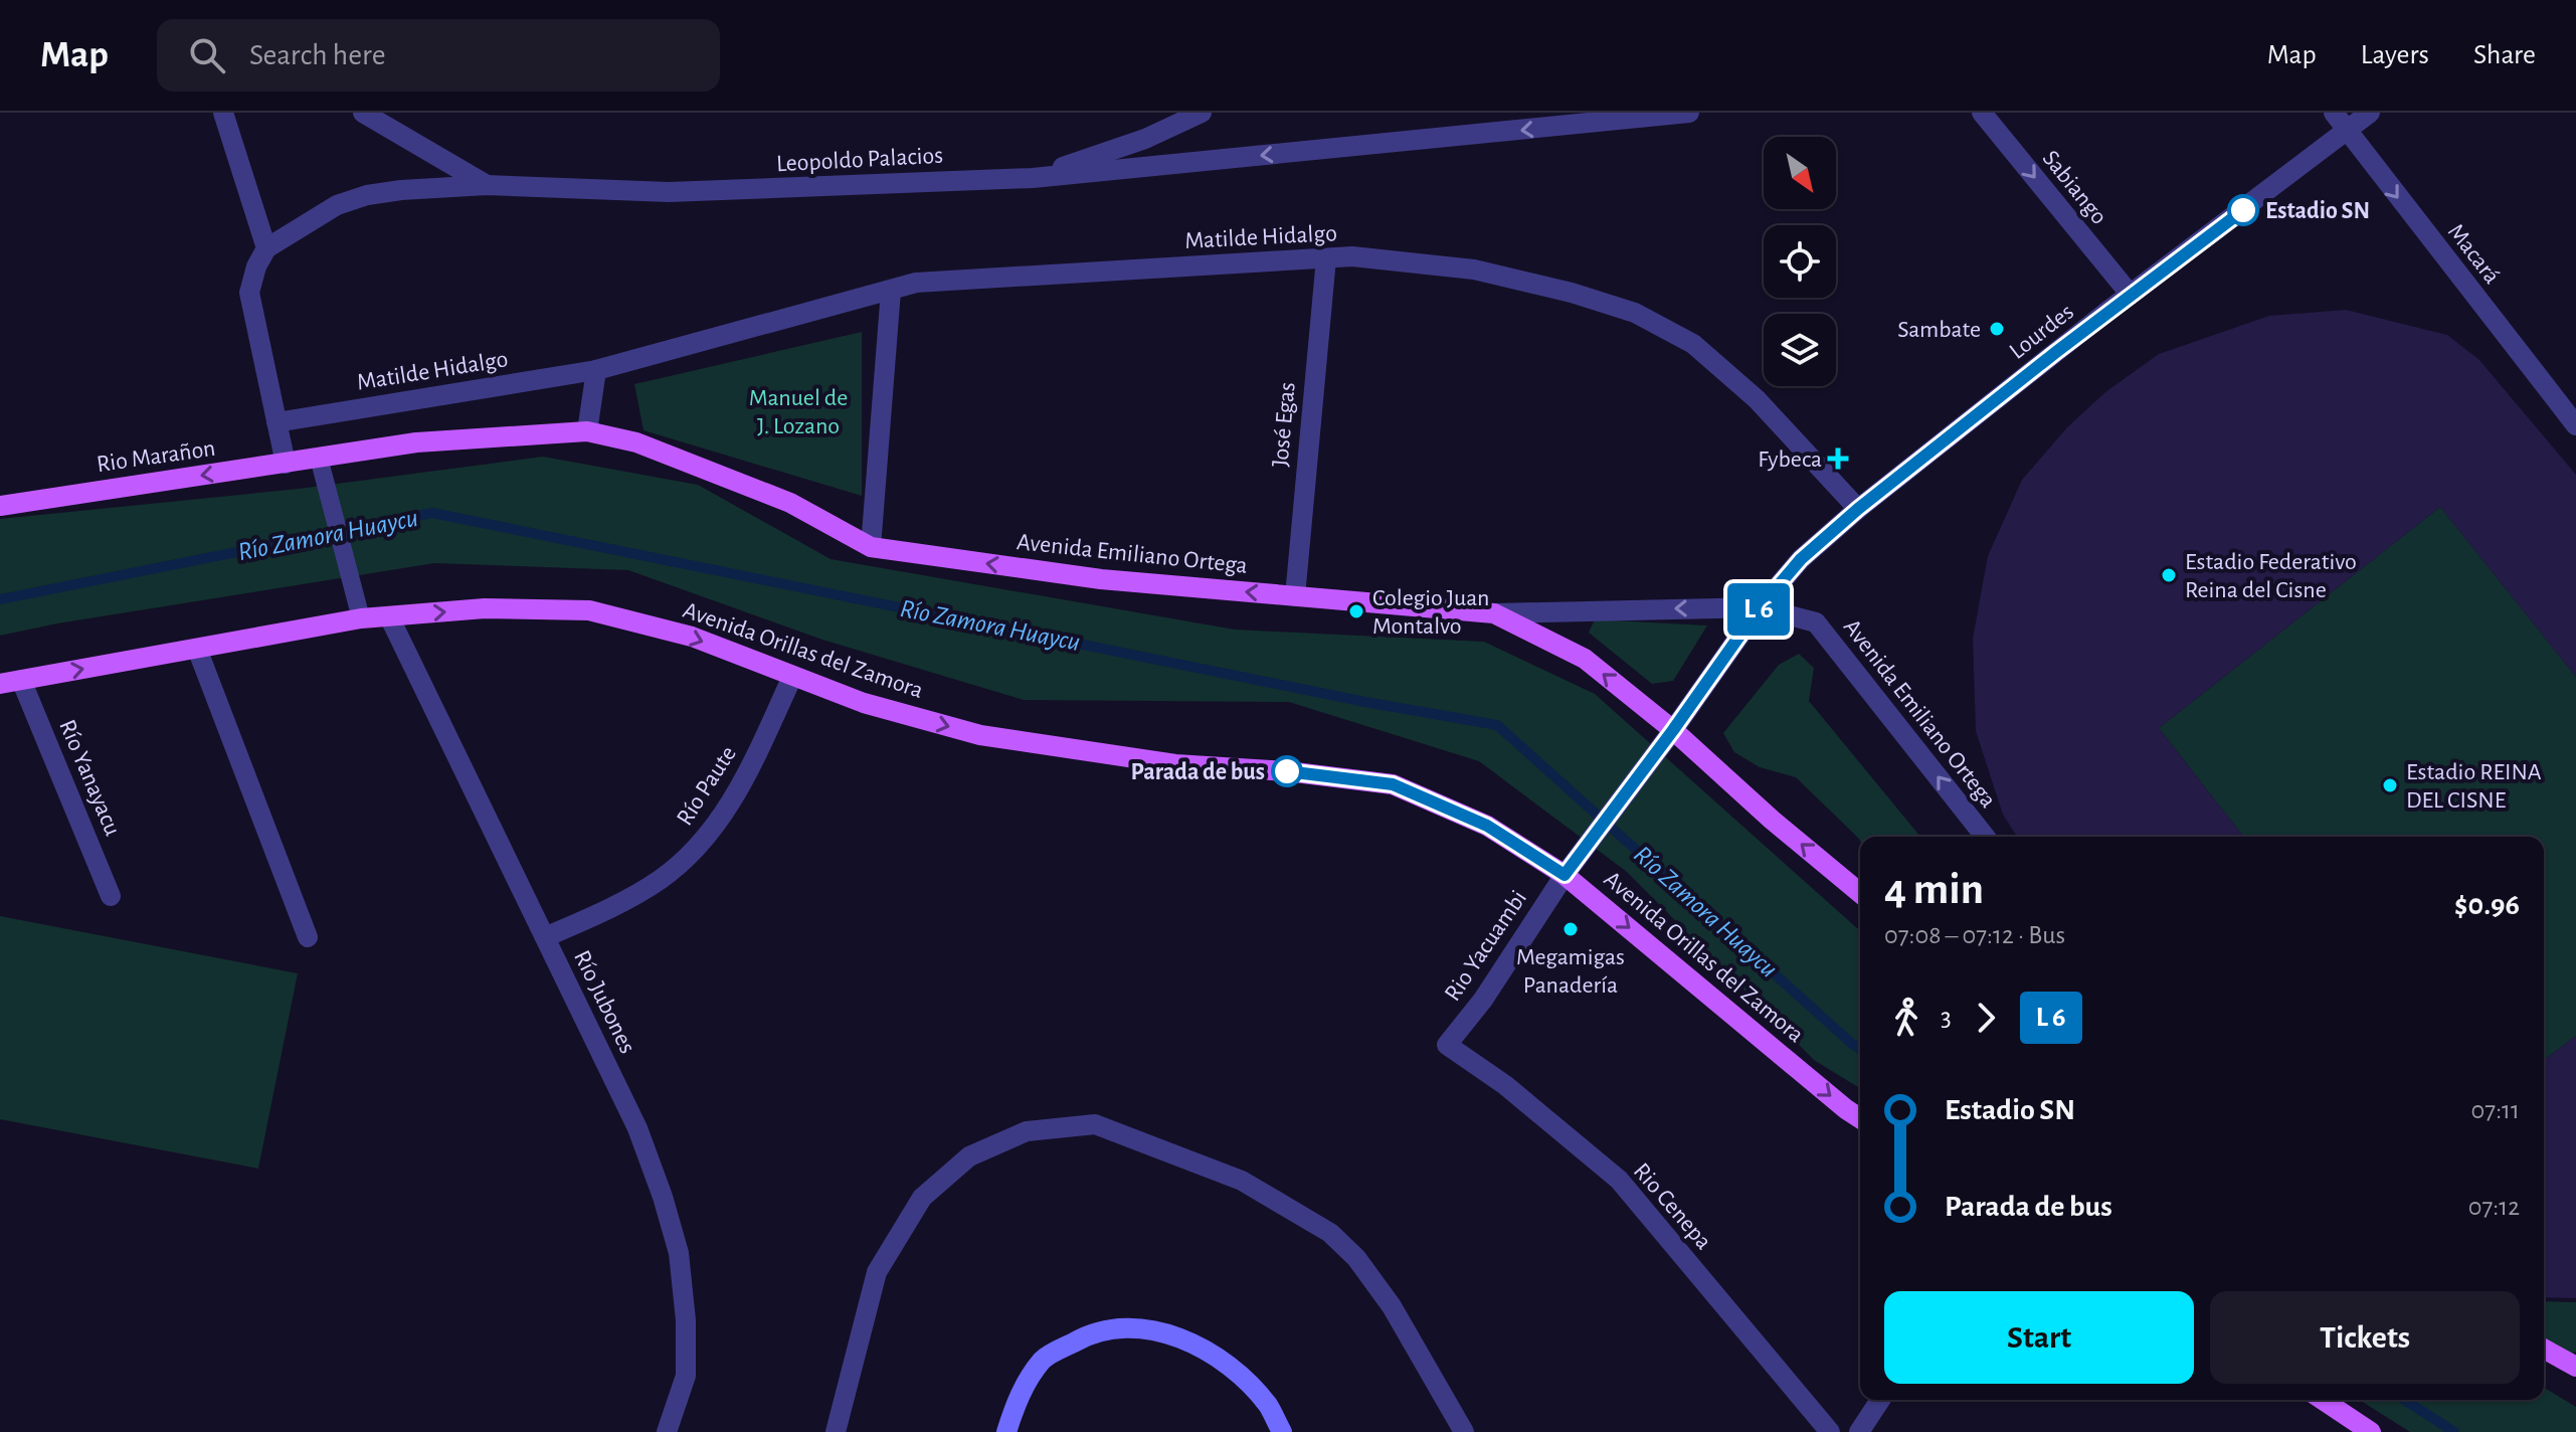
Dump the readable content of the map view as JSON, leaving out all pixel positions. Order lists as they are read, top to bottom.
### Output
{
  "streets": {
    "main road": ["Rio Marañon", "Avenida Emiliano Ortega", "Avenida Orillas del Zamora"],
    "street": [
      "Leopoldo Palacios",
      "Sabiango",
      "Matilde Hidalgo",
      "Macará",
      "Lourdes",
      "José Egas",
      "Río Yanayacu",
      "Río Paute",
      "Rio Yacuambi",
      "Río Jubones",
      "Rio Cenepa"
    ]
  },
  "crossings": [
    ["Sabiango", "Lourdes"],
    ["Matilde Hidalgo", "Lourdes"],
    ["Matilde Hidalgo", "José Egas"],
    ["Macará", "Lourdes"],
    ["Lourdes", "Avenida Emiliano Ortega"],
    ["Lourdes", "Rio Yacuambi"],
    ["José Egas", "Avenida Emiliano Ortega"],
    ["Rio Marañon", "Avenida Emiliano Ortega"],
    ["Avenida Emiliano Ortega", "Rio Yacuambi"],
    ["Avenida Orillas del Zamora", "Río Yanayacu"],
    ["Avenida Orillas del Zamora", "Río Paute"],
    ["Avenida Orillas del Zamora", "Rio Yacuambi"],
    ["Avenida Orillas del Zamora", "Río Jubones"],
    ["Río Paute", "Río Jubones"],
    ["Rio Yacuambi", "Rio Cenepa"]
  ],
  "one_way": [
    "Leopoldo Palacios",
    "Sabiango",
    "Macará",
    "Rio Marañon",
    "Avenida Emiliano Ortega",
    "Avenida Orillas del Zamora"
  ],
  "water": ["Río Zamora Huaycu"],
  "parks": ["Manuel de J. Lozano"],
  "places": {
    "other": [
      "Estadio SN",
      "Sambate",
      "Estadio Federativo Reina del Cisne",
      "Colegio Juan Montalvo",
      "Parada de bus",
      "Estadio REINA DEL CISNE",
      "Megamigas Panadería"
    ],
    "health": ["Fybeca"]
  },
  "north": "bottom right",
  "page": {
    "header": "Map",
    "search": "Search here",
    "nav": ["Map", "Layers", "Share"],
    "on_map": "L 6",
    "heading": ["4 min", "07:08 – 07:12 · Bus", "$0.96"],
    "legs": ["3", "L 6"],
    "list": [
      {
        "name": "Estadio SN",
        "value": "07:11"
      },
      {
        "name": "Parada de bus",
        "value": "07:12"
      }
    ],
    "buttons": ["Start", "Tickets"]
  }
}
